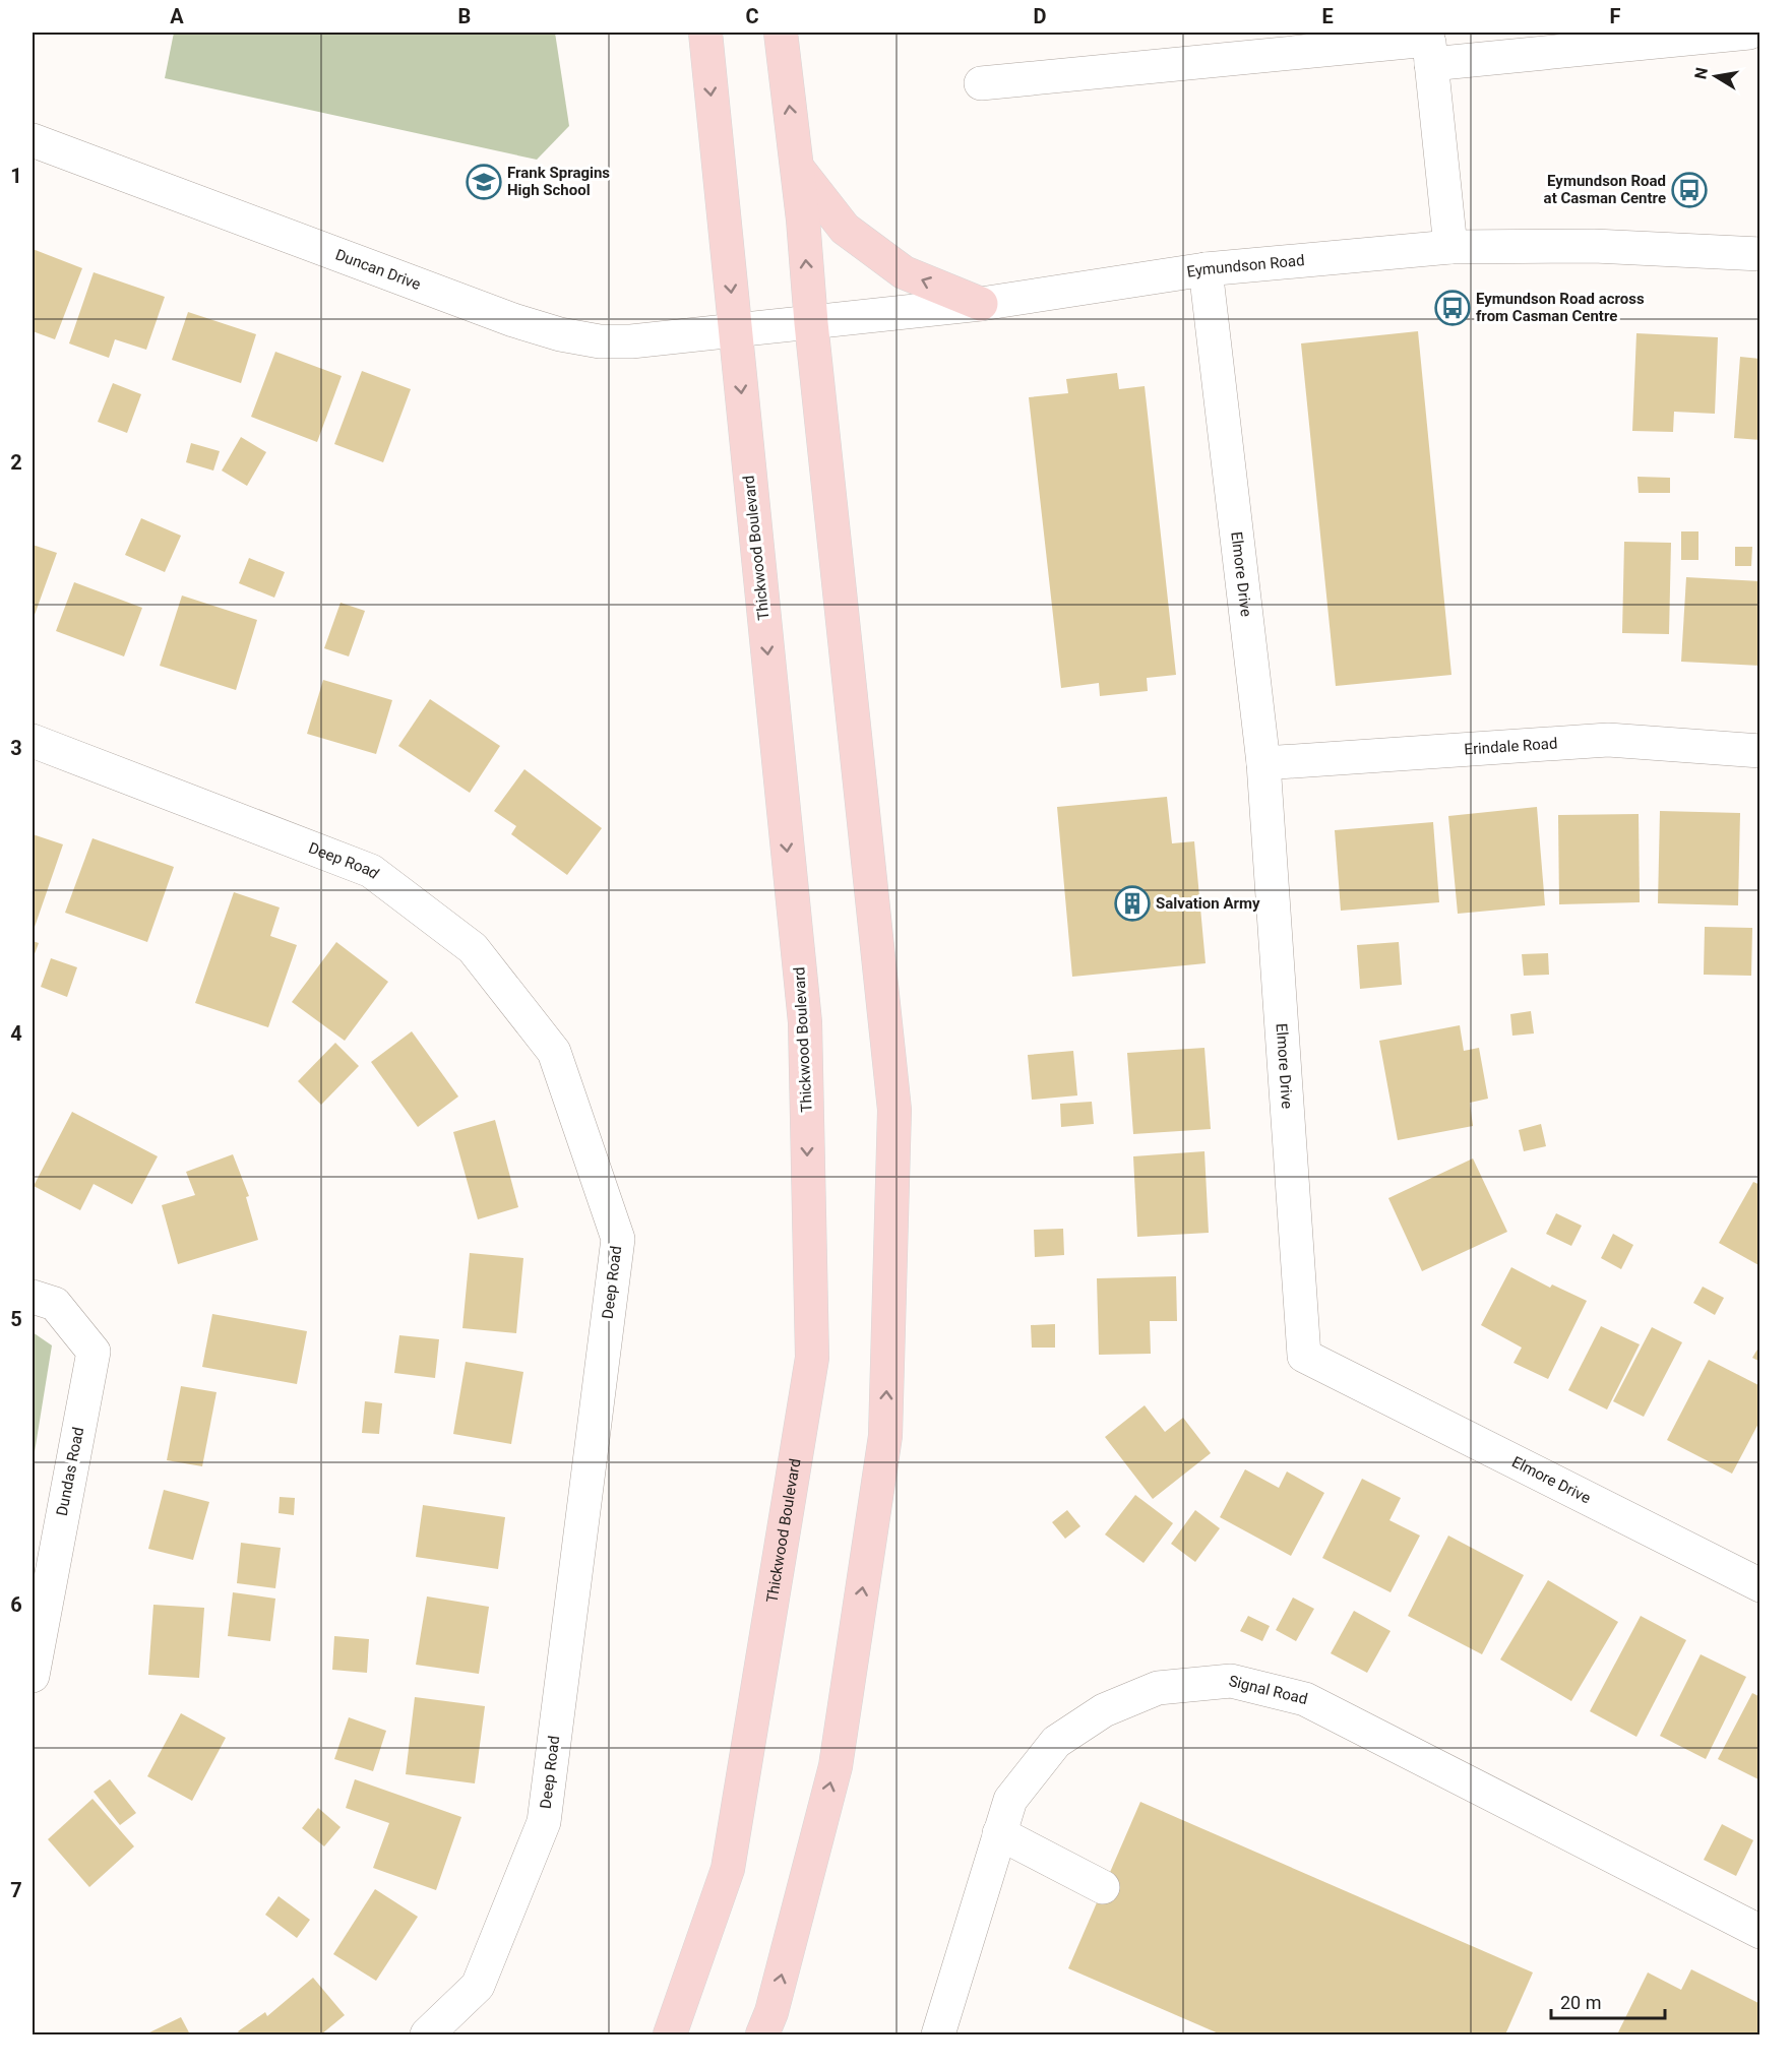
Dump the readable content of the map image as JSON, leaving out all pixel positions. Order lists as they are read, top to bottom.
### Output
{
  "streets": {
    "main road": ["Thickwood Boulevard"],
    "street": [
      "Eymundson Road",
      "Duncan Drive",
      "Elmore Drive",
      "Erindale Road",
      "Deep Road",
      "Dundas Road",
      "Signal Road"
    ]
  },
  "crossings": [
    ["Eymundson Road", "Duncan Drive"],
    ["Eymundson Road", "Thickwood Boulevard"],
    ["Eymundson Road", "Elmore Drive"],
    ["Duncan Drive", "Thickwood Boulevard"],
    ["Elmore Drive", "Erindale Road"]
  ],
  "places": {
    "school or university": ["Frank Spragins High School"],
    "bus stop": ["Eymundson Road at Casman Centre", "Eymundson Road across from Casman Centre"],
    "building": ["Salvation Army"]
  },
  "scale_bar": "20 m",
  "north": "left",
  "grid": {
    "columns": [
      "A",
      "B",
      "C",
      "D",
      "E",
      "F"
    ],
    "rows": [
      "1",
      "2",
      "3",
      "4",
      "5",
      "6",
      "7"
    ]
  }
}
